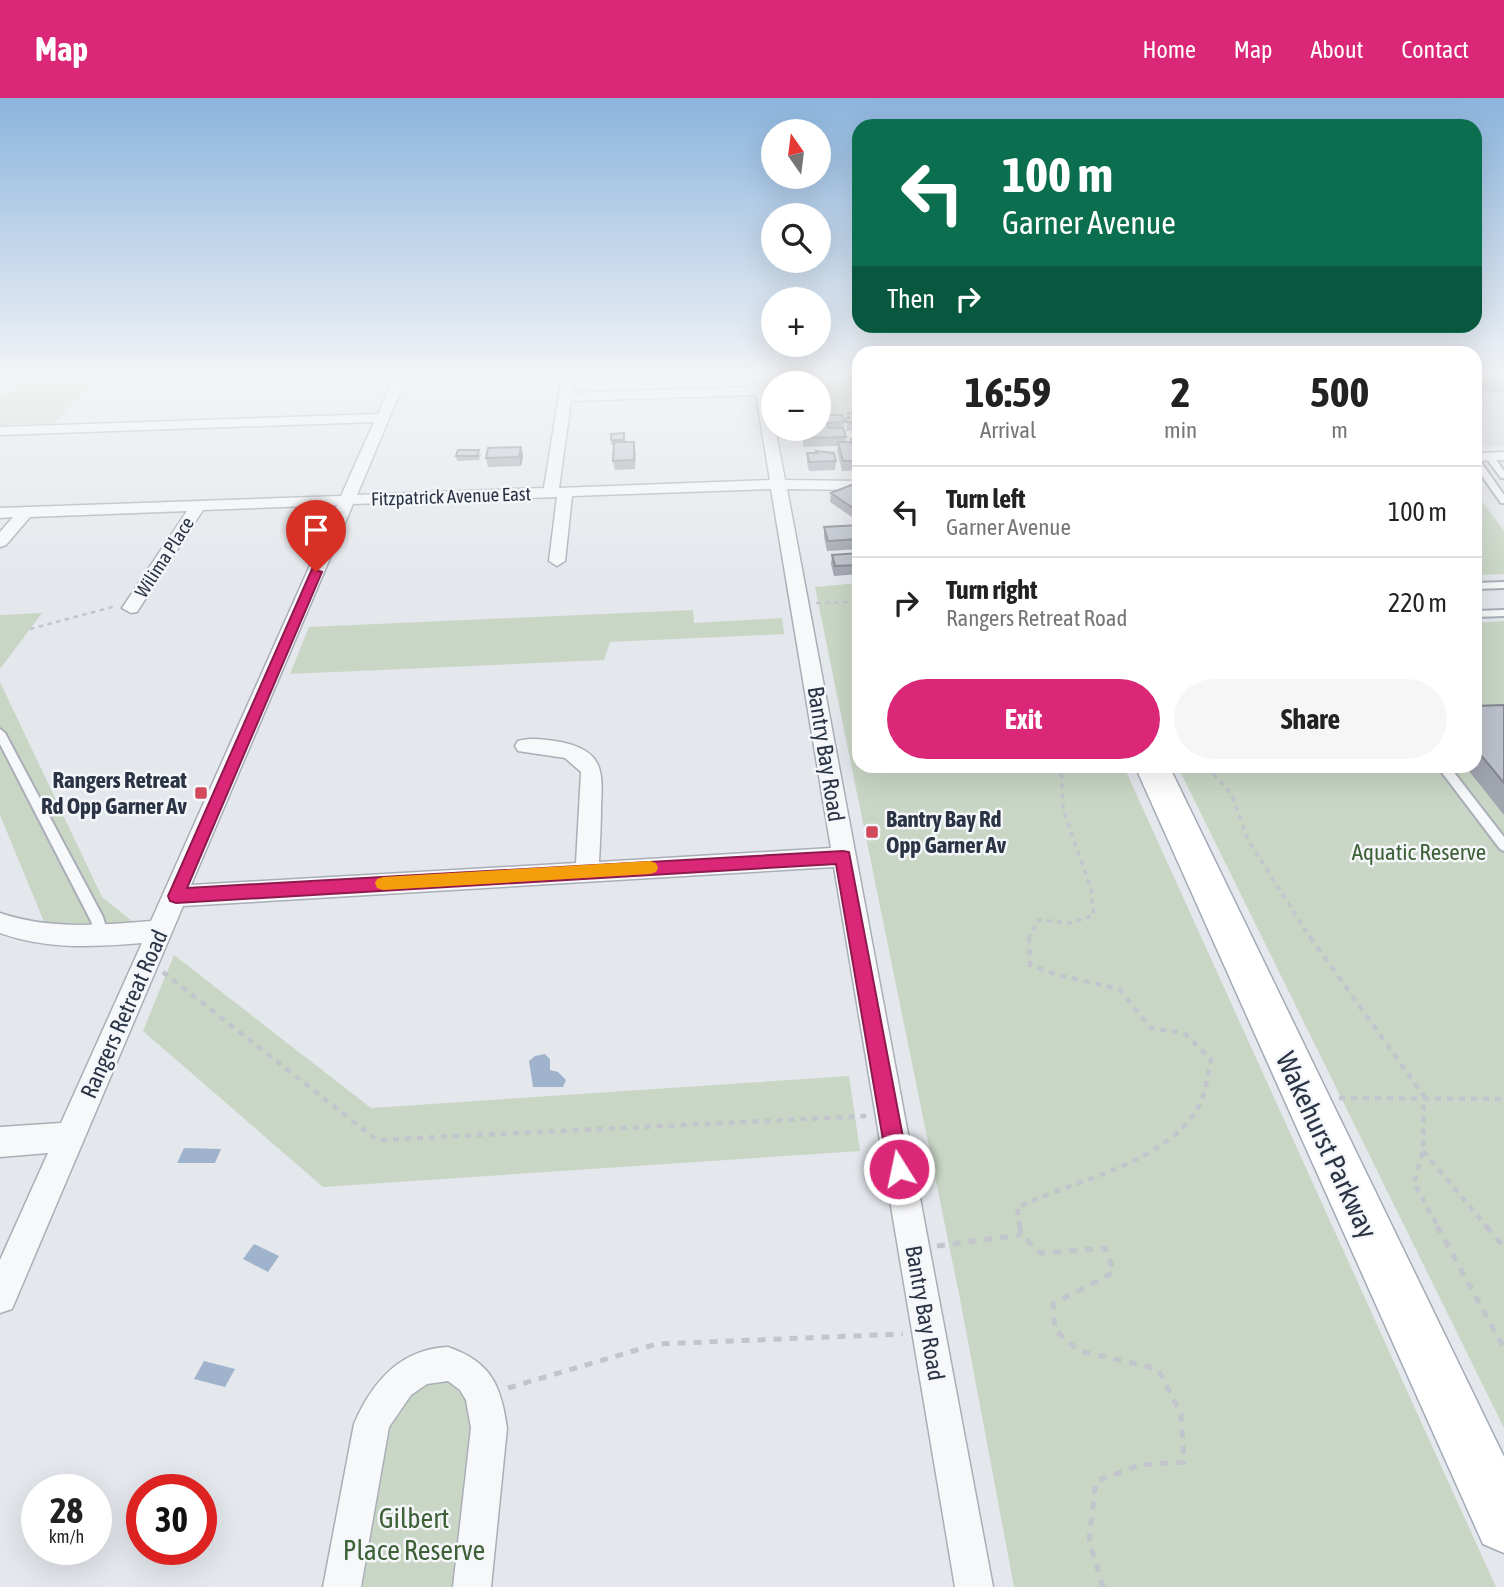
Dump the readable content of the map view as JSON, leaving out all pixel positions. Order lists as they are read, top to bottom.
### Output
{
  "streets": {
    "main road": ["Wakehurst Parkway"],
    "street": [
      "Fitzpatrick Avenue East",
      "Wilima Place",
      "Bantry Bay Road",
      "Rangers Retreat Road"
    ]
  },
  "crossings": [
    ["Fitzpatrick Avenue East", "Wilima Place"],
    ["Fitzpatrick Avenue East", "Bantry Bay Road"],
    ["Fitzpatrick Avenue East", "Rangers Retreat Road"]
  ],
  "parks": ["Aquatic Reserve", "Gilbert Place Reserve"],
  "places": {
    "transit": ["Rangers Retreat Rd Opp Garner Av", "Bantry Bay Rd Opp Garner Av"]
  },
  "north": "top",
  "page": {
    "header": "Map",
    "nav": [
      "Home",
      "Map",
      "About",
      "Contact"
    ],
    "map_buttons": ["+", "−"],
    "turn": ["100 m", "Garner Avenue"],
    "then": "Then",
    "eta": [
      "16:59",
      "Arrival",
      "2",
      "min",
      "500",
      "m"
    ],
    "list": [
      {
        "name": "Turn left",
        "note": "Garner Avenue",
        "value": "100 m"
      },
      {
        "name": "Turn right",
        "note": "Rangers Retreat Road",
        "value": "220 m"
      }
    ],
    "buttons": ["Exit", "Share"],
    "speed": "28 km/h",
    "limit": "30"
  }
}
